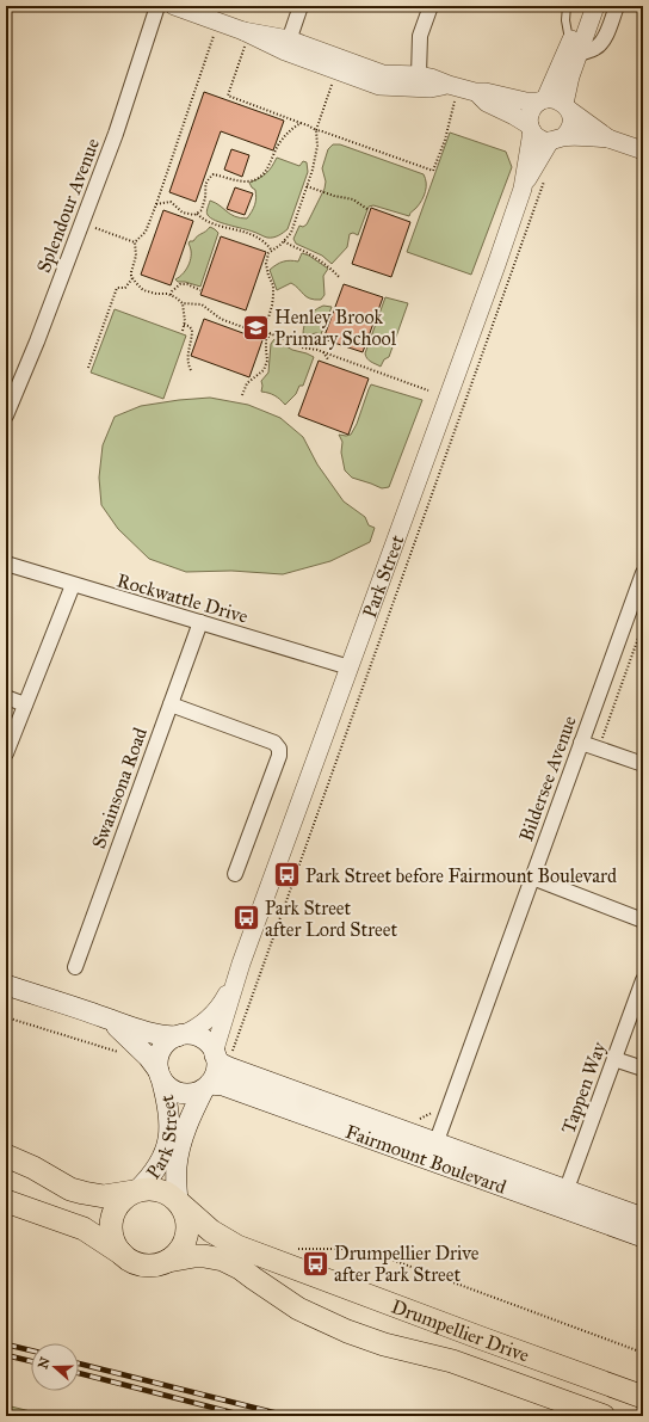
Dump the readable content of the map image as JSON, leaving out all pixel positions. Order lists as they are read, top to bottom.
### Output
{
  "streets": {
    "main road": ["Park Street", "Fairmount Boulevard", "Drumpellier Drive"],
    "street": [
      "Splendour Avenue",
      "Rockwattle Drive",
      "Bildersee Avenue",
      "Swainsona Road",
      "Tappen Way"
    ]
  },
  "crossings": [
    ["Park Street", "Rockwattle Drive"],
    ["Park Street", "Fairmount Boulevard"],
    ["Park Street", "Drumpellier Drive"],
    ["Rockwattle Drive", "Swainsona Road"],
    ["Bildersee Avenue", "Fairmount Boulevard"],
    ["Tappen Way", "Fairmount Boulevard"]
  ],
  "places": {
    "school or university": ["Henley Brook Primary School"],
    "bus stop": ["Park Street before Fairmount Boulevard", "Park Street after Lord Street", "Drumpellier Drive after Park Street"]
  },
  "north": "left"
}
